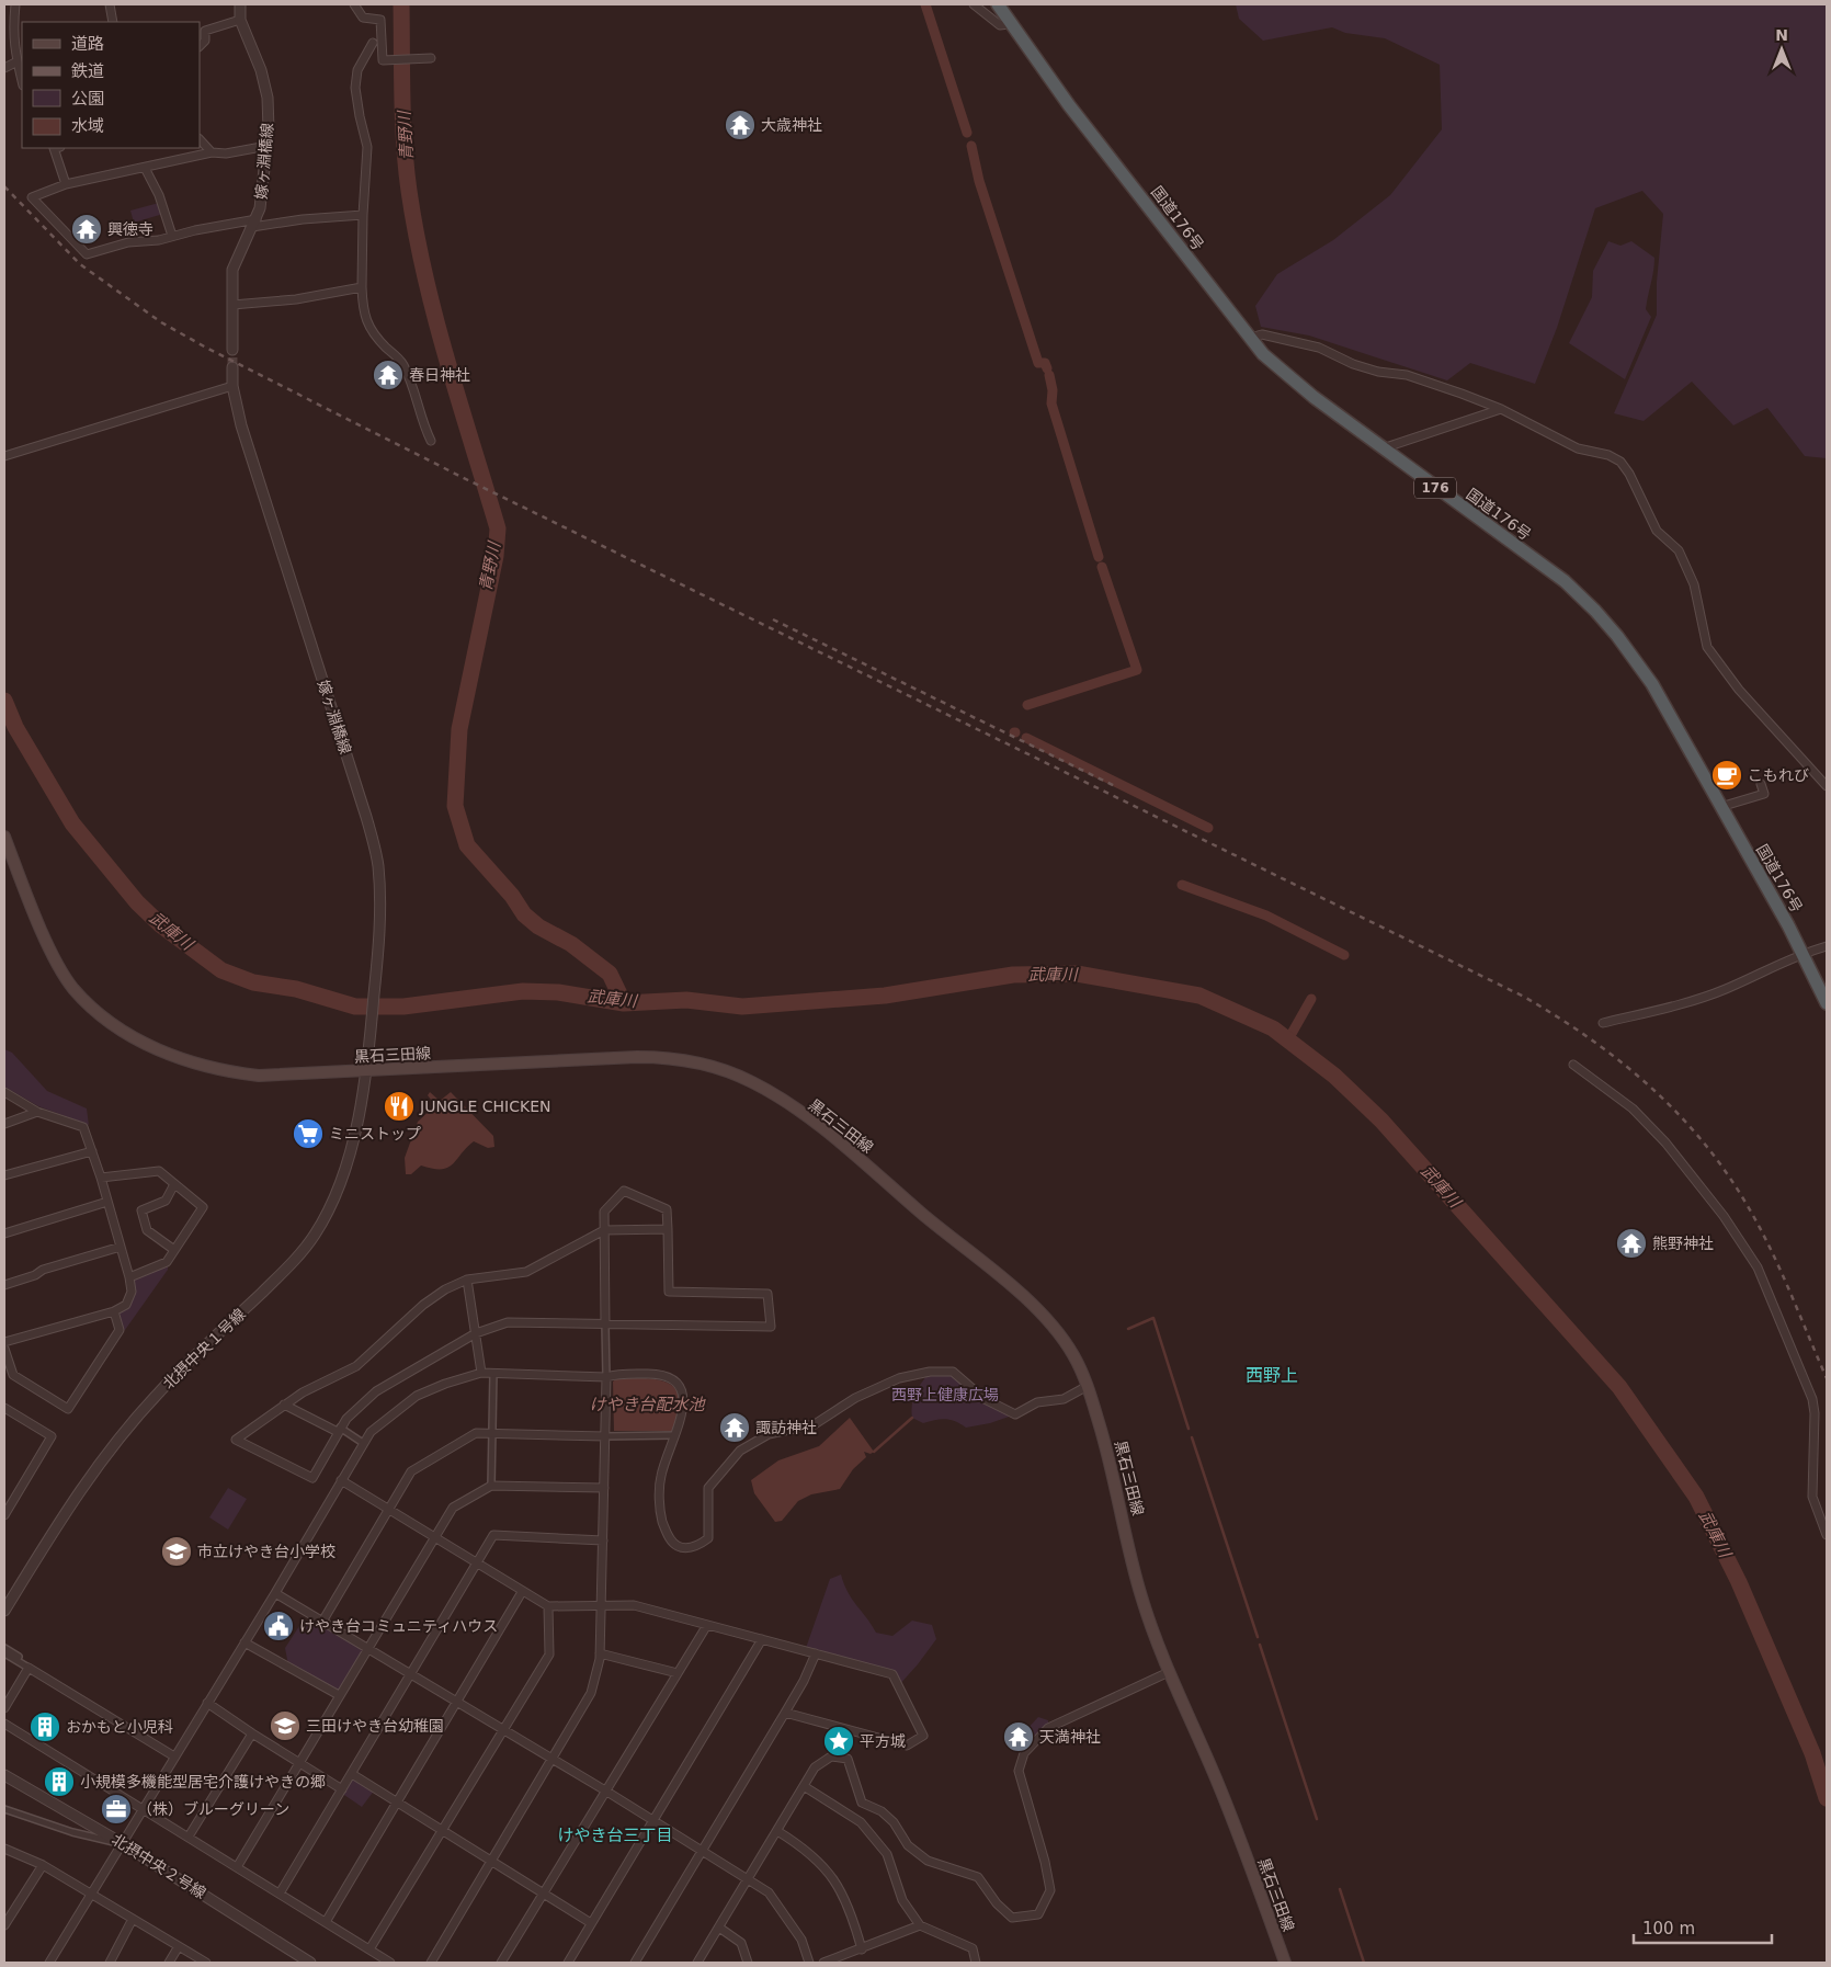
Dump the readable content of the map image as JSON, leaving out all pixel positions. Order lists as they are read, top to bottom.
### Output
{
  "streets": {
    "highway": ["国道176号", "176"],
    "main road": ["黒石三田線"],
    "street": ["嫁ヶ淵橋線", "北摂中央１号線", "北摂中央２号線"]
  },
  "crossings": [
    ["嫁ヶ淵橋線", "北摂中央１号線"],
    ["黒石三田線", "北摂中央１号線"]
  ],
  "districts": ["西野上", "けやき台三丁目"],
  "water": ["青野川", "武庫川", "けやき台配水池"],
  "parks": ["西野上健康広場"],
  "places": {
    "temple": [
      "大歳神社",
      "興徳寺",
      "春日神社",
      "熊野神社",
      "諏訪神社",
      "天満神社"
    ],
    "cafe": ["こもれび"],
    "restaurant": ["JUNGLE CHICKEN"],
    "supermarket": ["ミニストップ"],
    "school or university": ["市立けやき台小学校", "三田けやき台幼稚園"],
    "public building": ["けやき台コミュニティハウス"],
    "building": ["おかもと小児科", "小規模多機能型居宅介護けやきの郷"],
    "place": ["平方城"],
    "office": ["（株）ブルーグリーン"]
  },
  "legend": [
    "道路",
    "鉄道",
    "公園",
    "水域"
  ],
  "scale_bar": "100 m",
  "north": "top"
}
